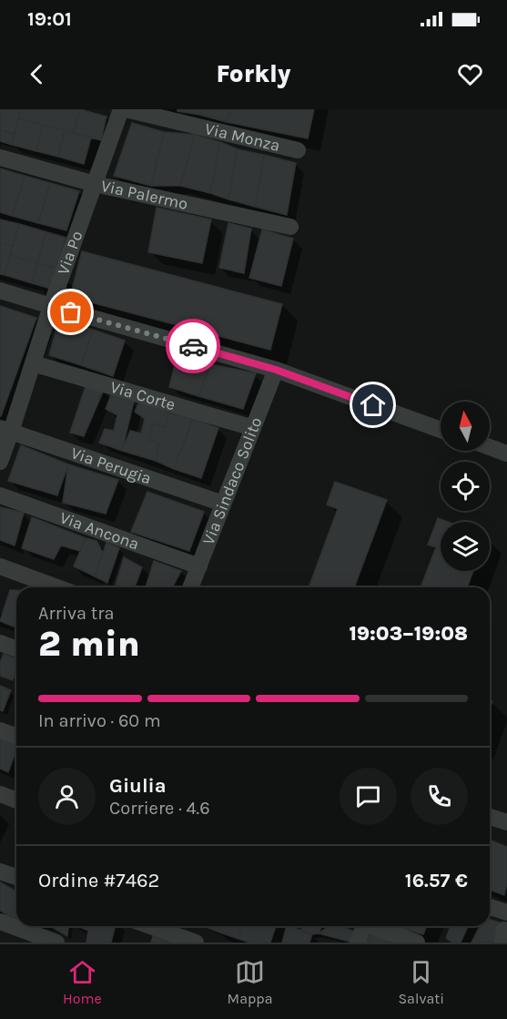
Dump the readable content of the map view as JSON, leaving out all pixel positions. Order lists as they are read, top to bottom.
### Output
{
  "streets": {
    "street": [
      "Via Monza",
      "Via Palermo",
      "Via Po",
      "Via Corte",
      "Via Perugia",
      "Via Sindaco Solito",
      "Via Ancona"
    ]
  },
  "crossings": [
    ["Via Monza", "Via Po"],
    ["Via Palermo", "Via Po"],
    ["Via Po", "Via Corte"],
    ["Via Po", "Via Perugia"],
    ["Via Corte", "Via Sindaco Solito"],
    ["Via Perugia", "Via Sindaco Solito"],
    ["Via Sindaco Solito", "Via Ancona"]
  ],
  "north": "top",
  "page": {
    "status": "19:01",
    "header": "Forkly",
    "heading": ["2 min", "Arriva tra", "19:03–19:08"],
    "panel": [
      "Giulia",
      "Corriere · 4.6",
      "Ordine #7462",
      "16.57 €"
    ],
    "bar": "In arrivo · 60 m",
    "tabs": ["Home", "Mappa", "Salvati"]
  }
}
